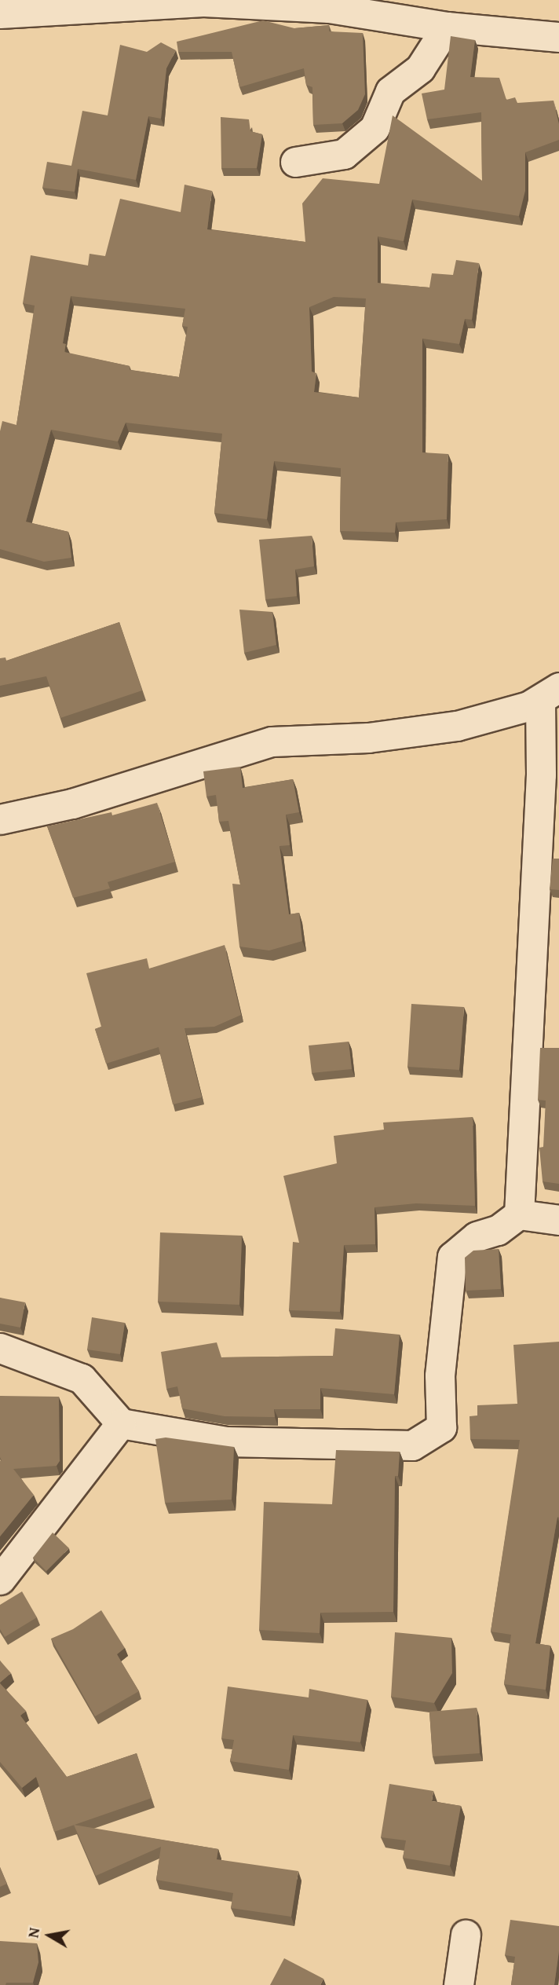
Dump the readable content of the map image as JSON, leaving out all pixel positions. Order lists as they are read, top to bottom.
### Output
{
  "north": "left"
}
